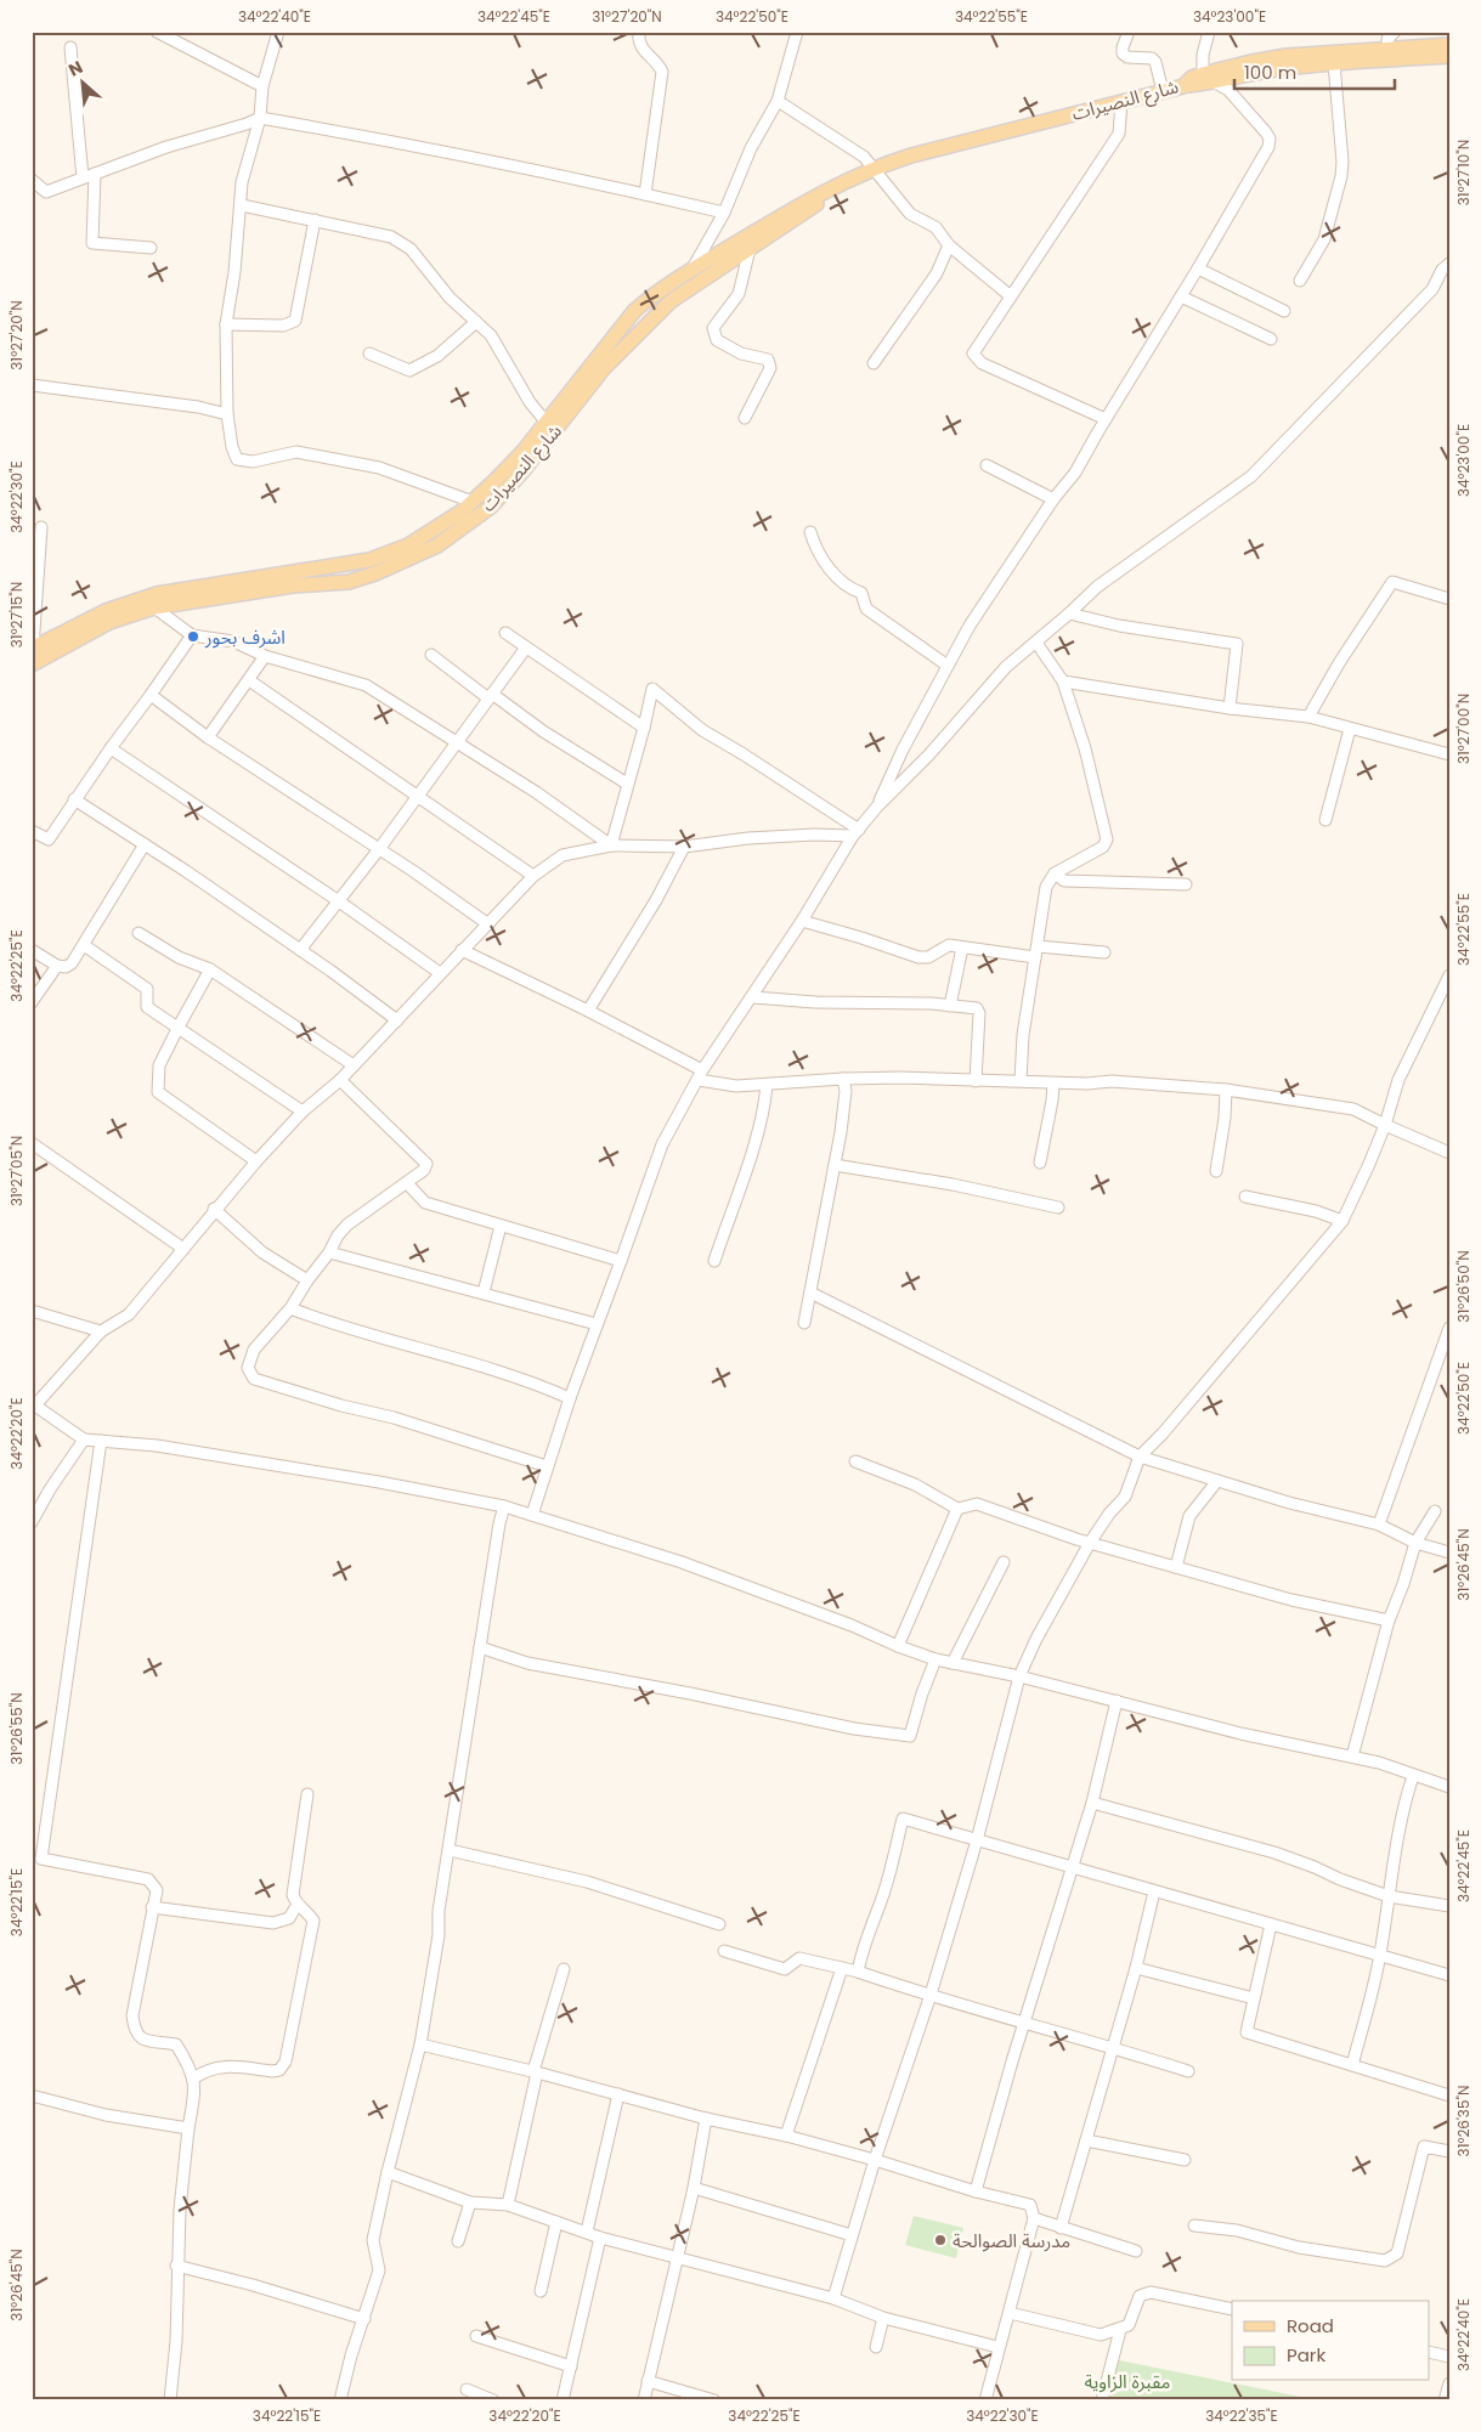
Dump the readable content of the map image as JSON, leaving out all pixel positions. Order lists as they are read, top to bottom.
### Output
{
  "streets": {
    "main road": ["شارع النصيرات"]
  },
  "parks": ["مقبرة الزاوية"],
  "places": ["اشرف بحور", "مدرسة الصوالحة"],
  "legend": ["Road", "Park"],
  "scale_bar": "100 m",
  "north": "top left",
  "coordinates": [
    "34°22'40\"E",
    "34°22'45\"E",
    "31°27'20\"N",
    "34°22'50\"E",
    "34°22'55\"E",
    "34°23'00\"E",
    "31°27'10\"N",
    "34°22'30\"E",
    "31°27'15\"N",
    "31°27'00\"N",
    "34°22'25\"E",
    "31°27'05\"N",
    "31°26'50\"N",
    "34°22'20\"E",
    "31°26'45\"N",
    "31°26'55\"N",
    "34°22'15\"E",
    "31°26'35\"N",
    "34°22'35\"E"
  ]
}
